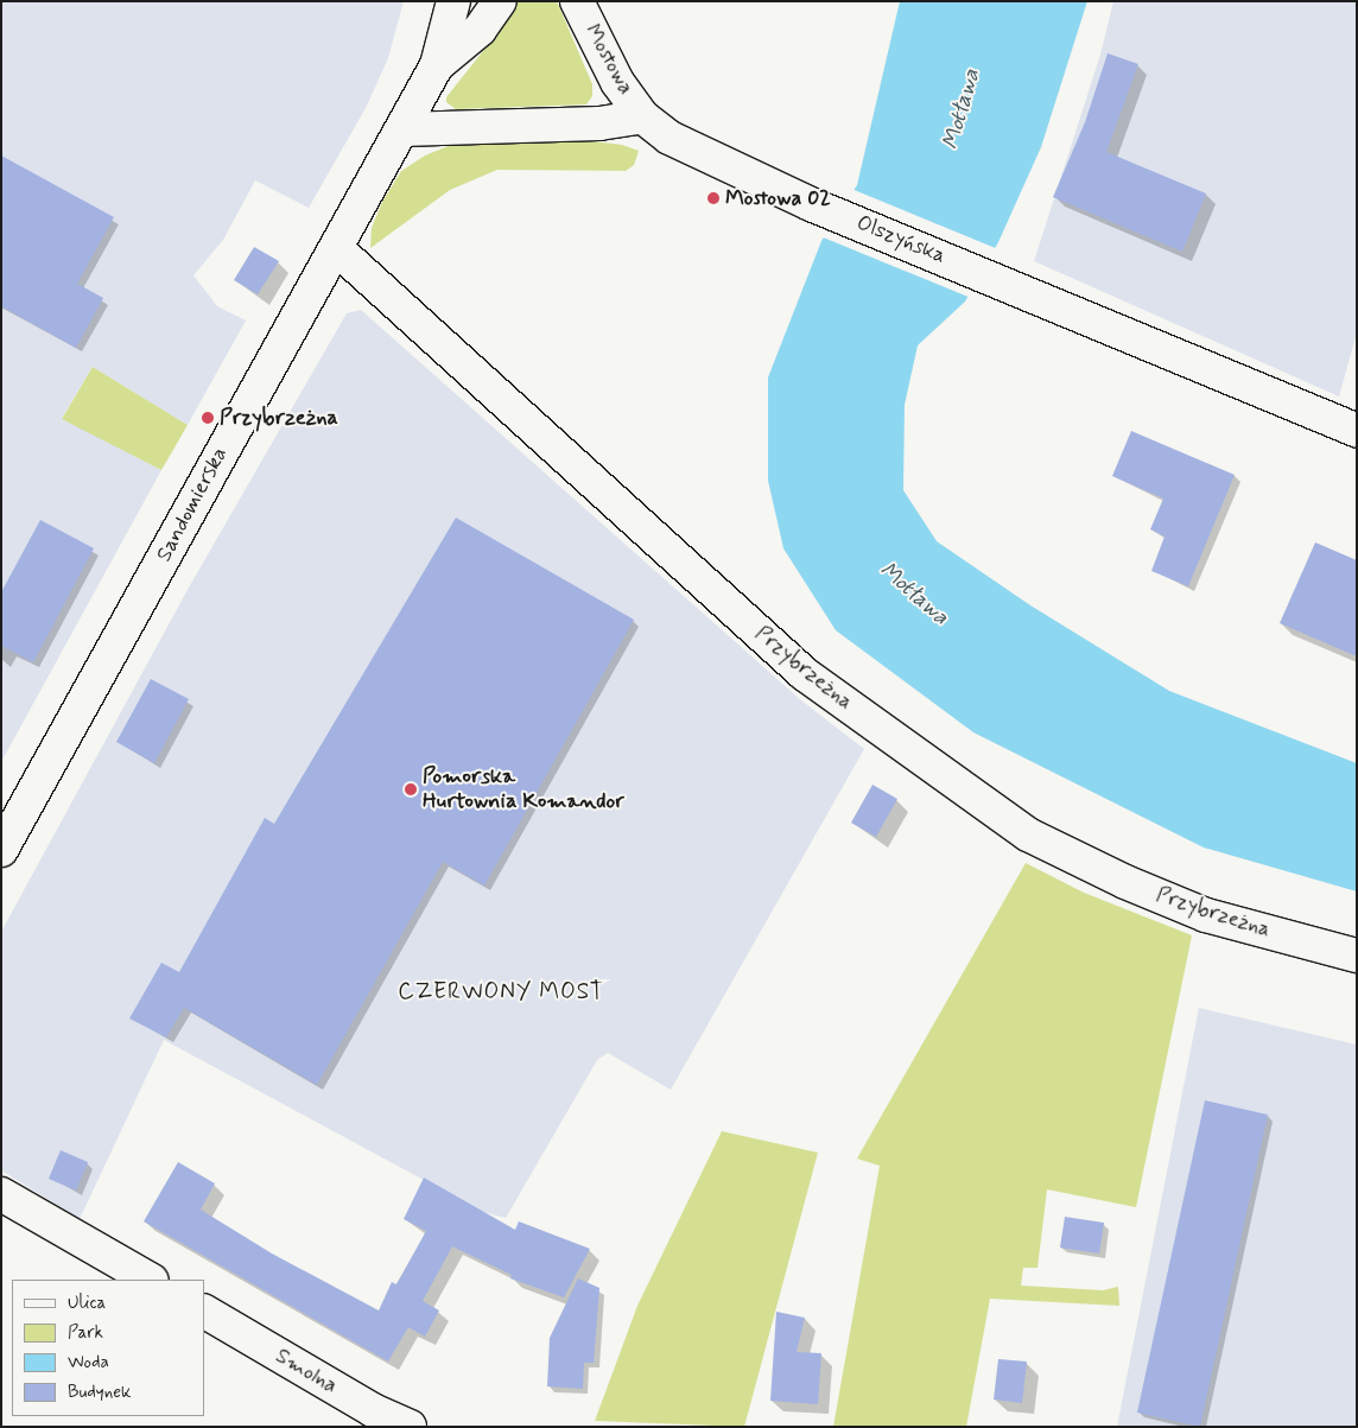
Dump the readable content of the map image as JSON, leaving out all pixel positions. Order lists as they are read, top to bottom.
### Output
{
  "streets": {
    "street": [
      "Mostowa",
      "Olszyńska",
      "Sandomierska",
      "Przybrzeżna",
      "Smolna"
    ]
  },
  "crossings": [
    ["Mostowa", "Olszyńska"],
    ["Sandomierska", "Przybrzeżna"]
  ],
  "districts": ["CZERWONY MOST"],
  "water": ["Motława"],
  "places": ["Mostowa 02", "Przybrzeżna", "Pomorska Hurtownia Komandor"],
  "legend": [
    "Ulica",
    "Park",
    "Woda",
    "Budynek"
  ]
}
